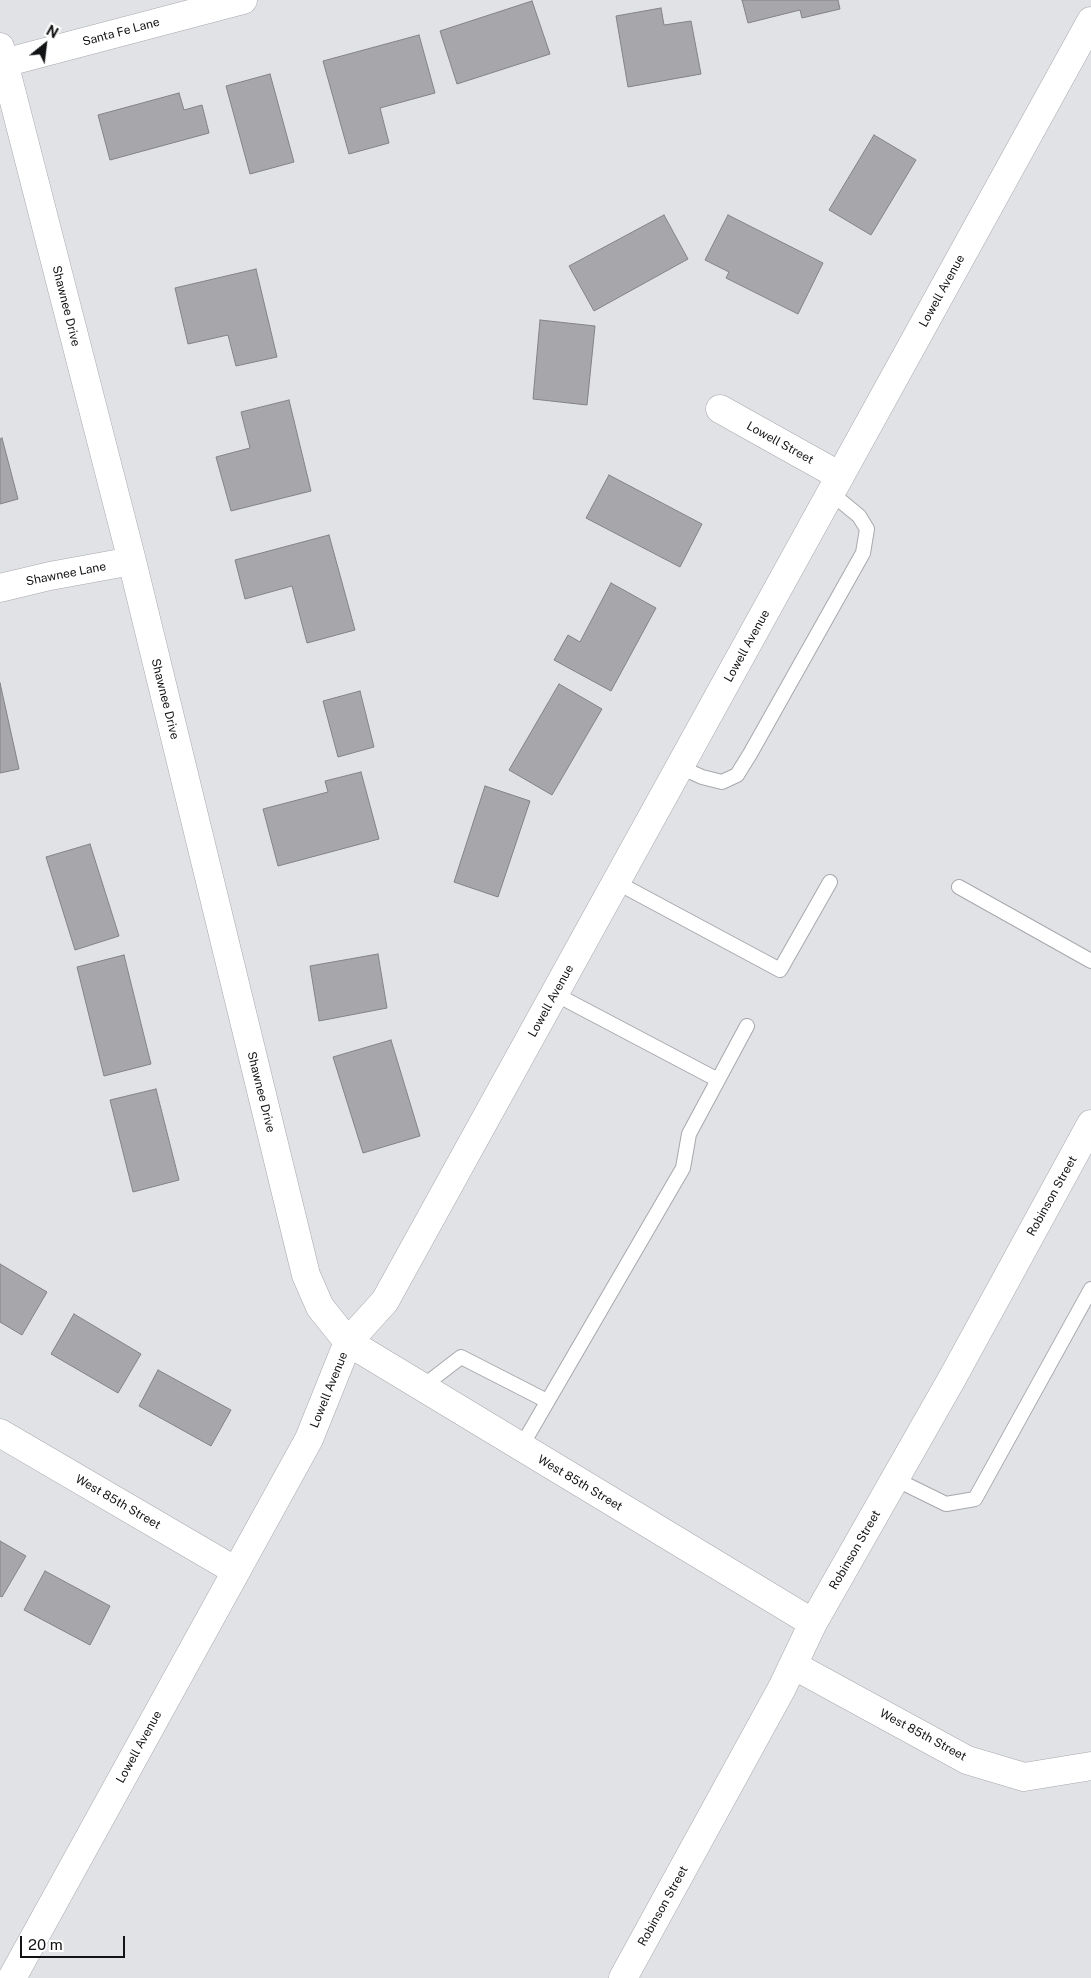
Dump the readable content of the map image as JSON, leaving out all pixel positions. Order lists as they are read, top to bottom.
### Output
{
  "streets": {
    "street": [
      "Santa Fe Lane",
      "Lowell Avenue",
      "Shawnee Drive",
      "Lowell Street",
      "Shawnee Lane",
      "Robinson Street",
      "West 85th Street"
    ]
  },
  "crossings": [
    ["Santa Fe Lane", "Shawnee Drive"],
    ["Lowell Avenue", "Shawnee Drive"],
    ["Lowell Avenue", "Lowell Street"],
    ["Lowell Avenue", "West 85th Street"],
    ["Shawnee Drive", "Shawnee Lane"],
    ["Shawnee Drive", "West 85th Street"],
    ["Robinson Street", "West 85th Street"]
  ],
  "scale_bar": "20 m",
  "north": "top right"
}
